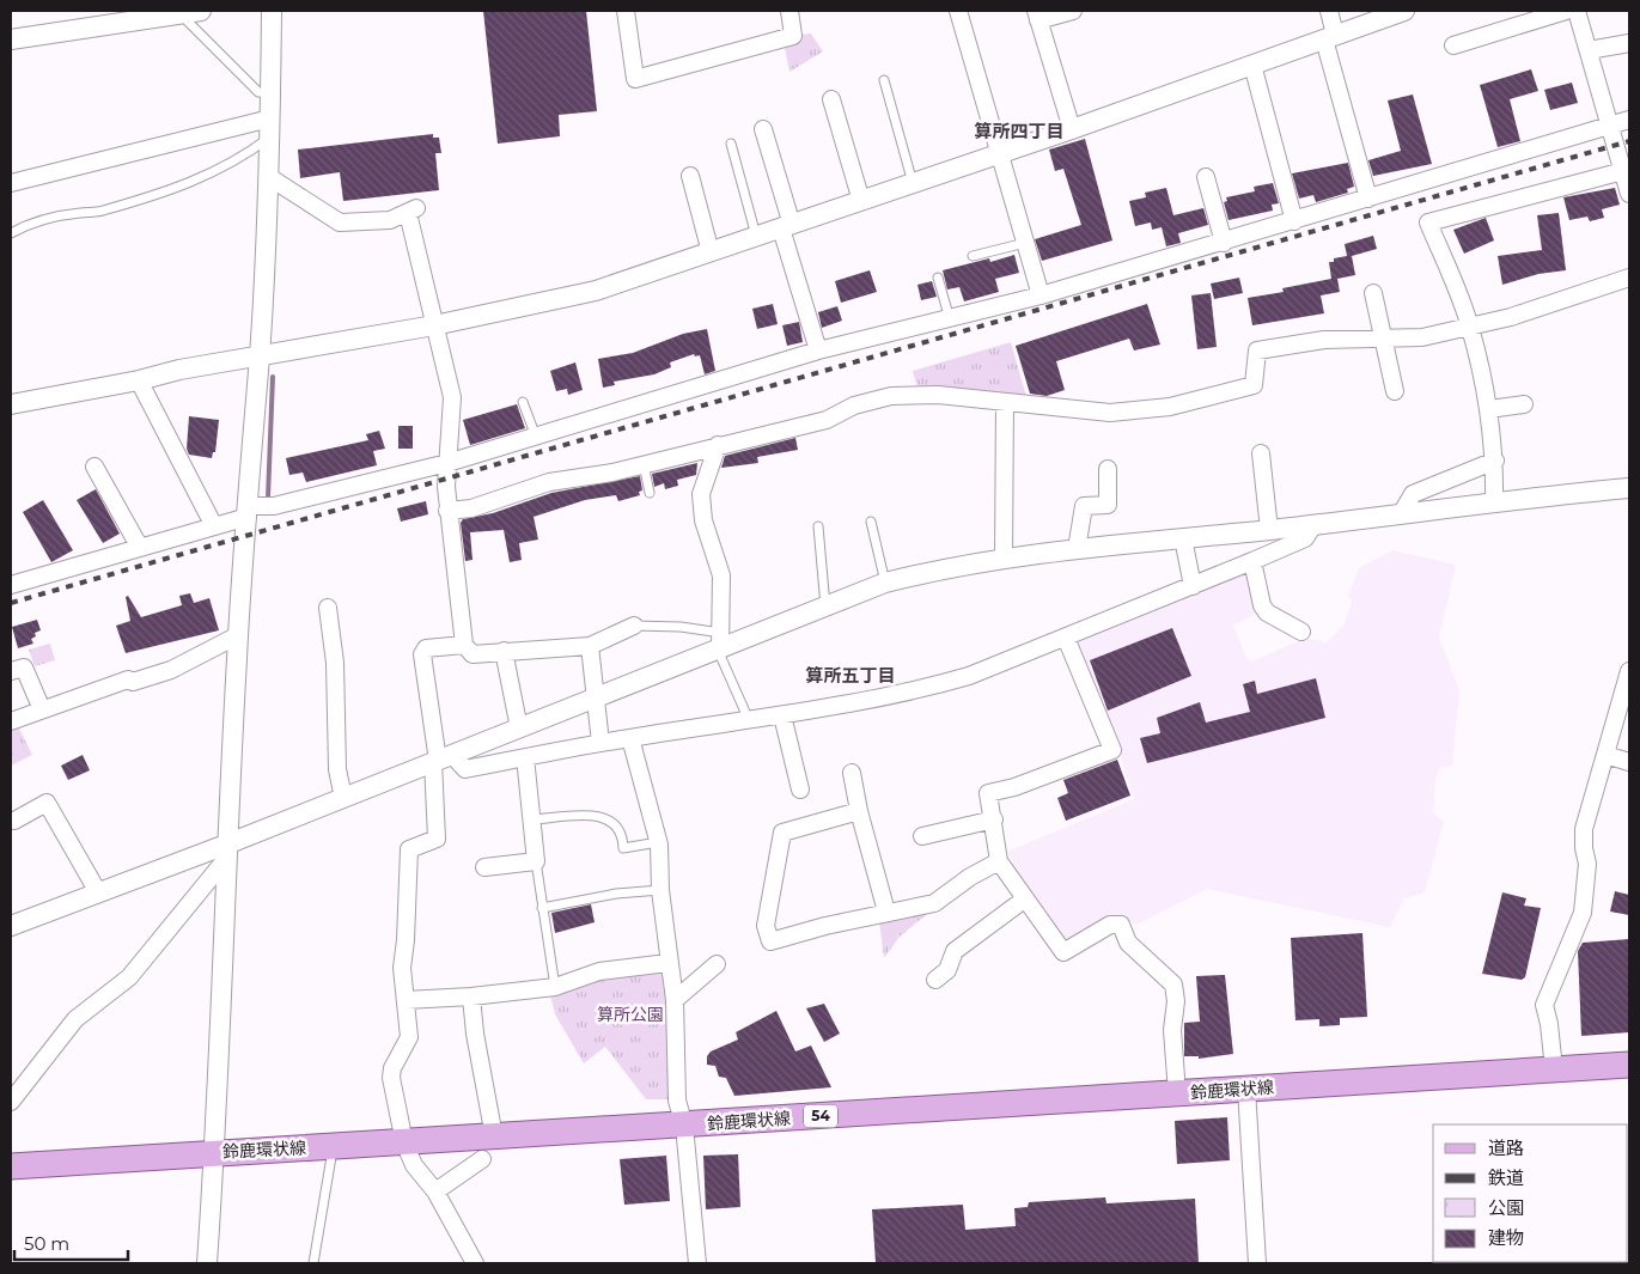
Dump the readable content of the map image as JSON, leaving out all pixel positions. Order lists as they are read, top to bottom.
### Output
{
  "streets": {
    "main road": ["鈴鹿環状線", "54"]
  },
  "districts": ["算所四丁目", "算所五丁目"],
  "parks": ["算所公園"],
  "legend": [
    "道路",
    "鉄道",
    "公園",
    "建物"
  ],
  "scale_bar": "50 m"
}
